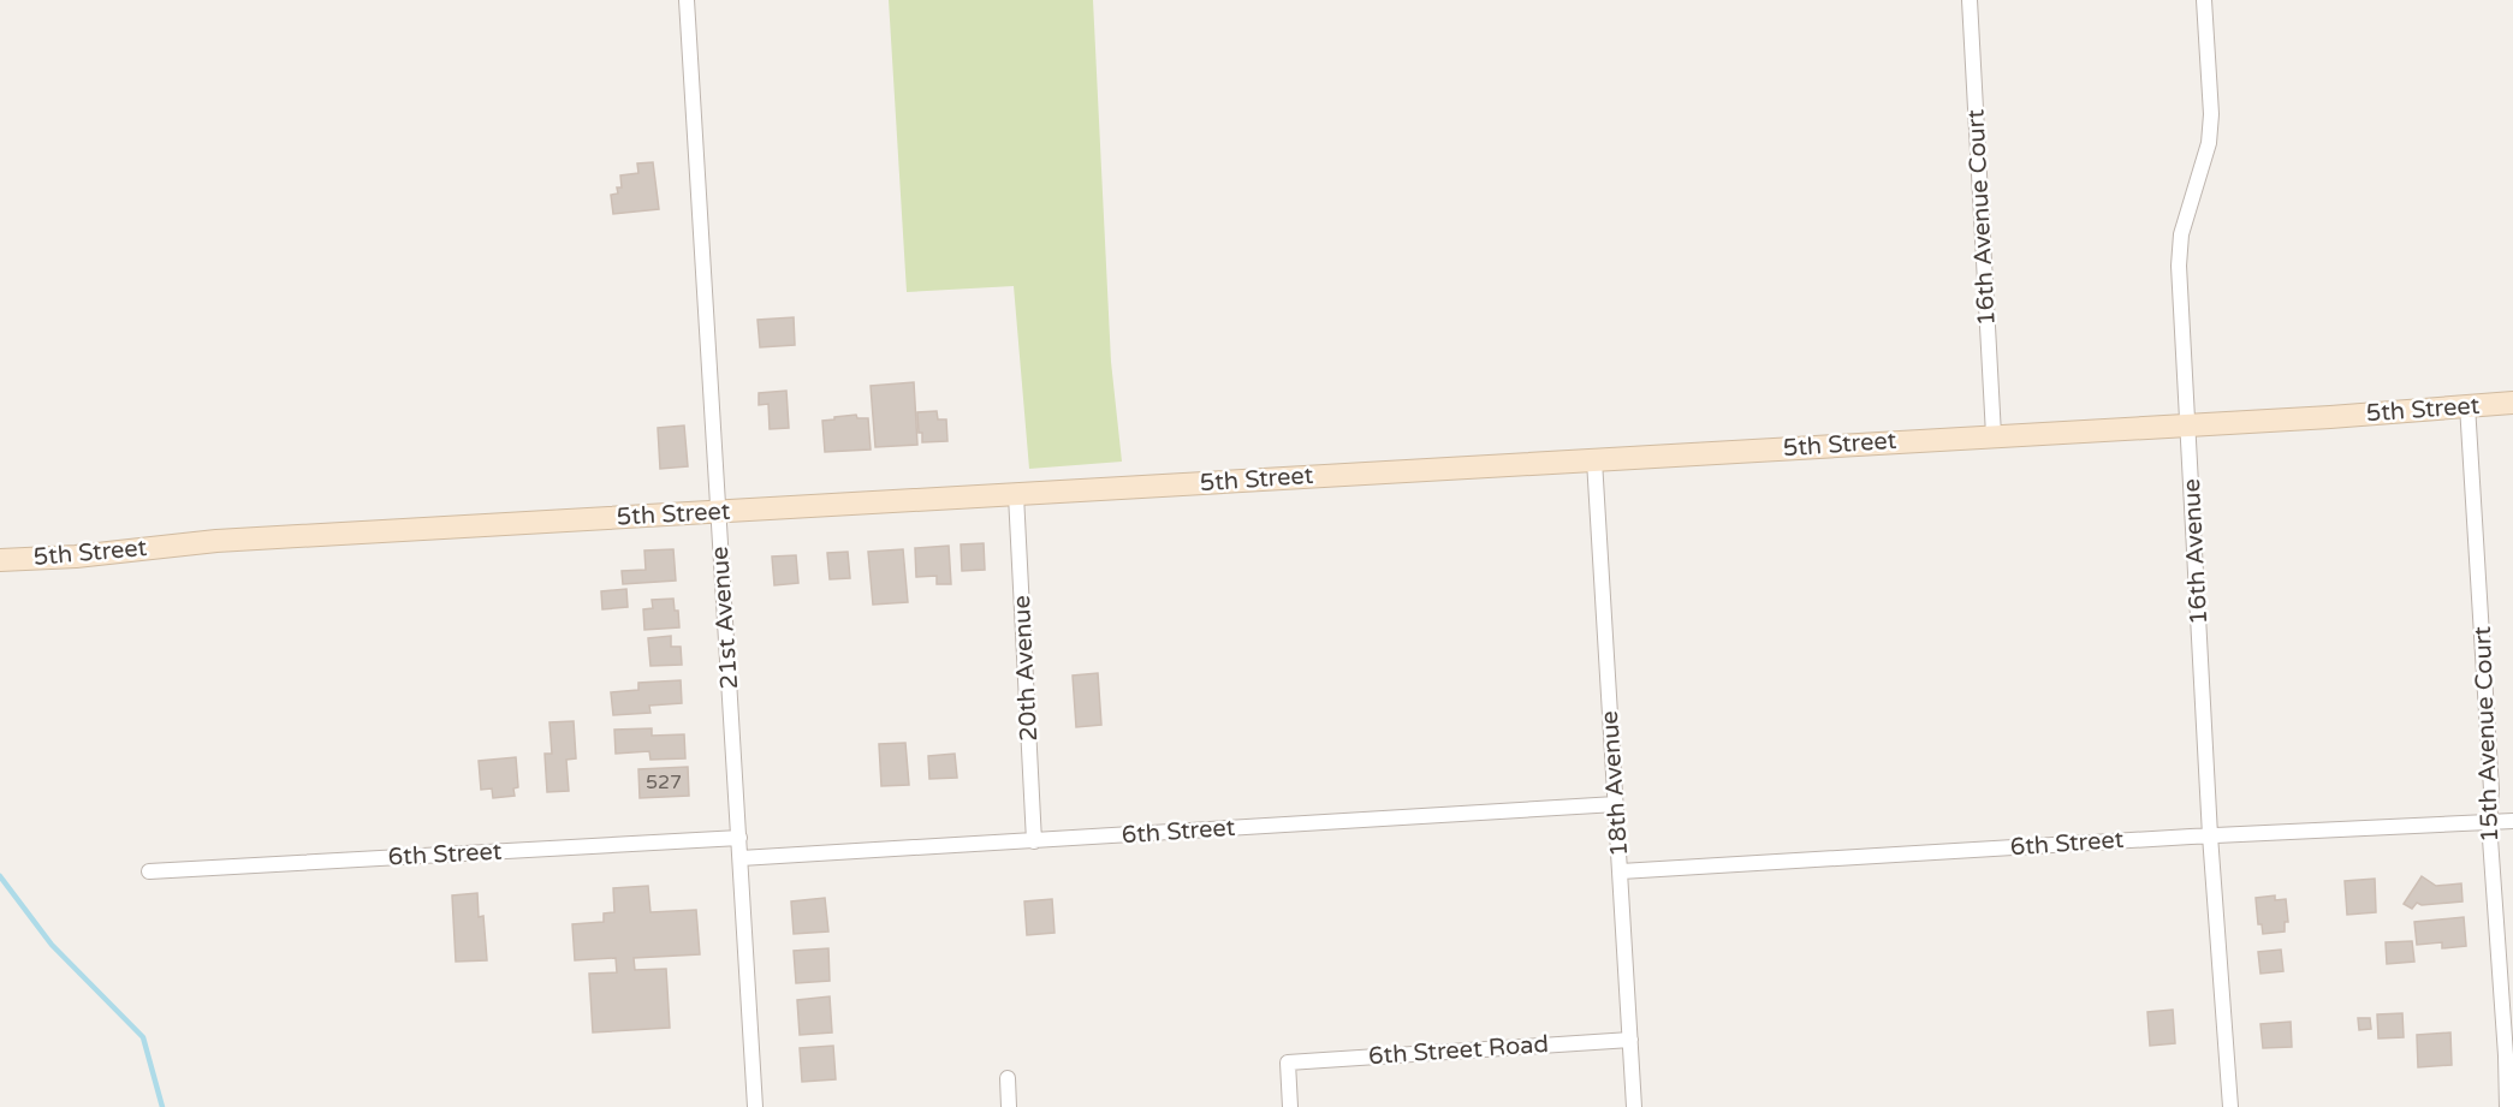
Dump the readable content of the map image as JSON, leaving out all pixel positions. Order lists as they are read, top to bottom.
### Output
{
  "streets": {
    "main road": ["5th Street"],
    "street": [
      "16th Avenue Court",
      "16th Avenue",
      "21st Avenue",
      "20th Avenue",
      "15th Avenue Court",
      "18th Avenue",
      "6th Street",
      "6th Street Road"
    ]
  },
  "crossings": [
    ["16th Avenue Court", "5th Street"],
    ["5th Street", "16th Avenue"],
    ["5th Street", "21st Avenue"],
    ["5th Street", "20th Avenue"],
    ["5th Street", "15th Avenue Court"],
    ["5th Street", "18th Avenue"],
    ["16th Avenue", "6th Street"],
    ["21st Avenue", "6th Street"],
    ["20th Avenue", "6th Street"],
    ["15th Avenue Court", "6th Street"],
    ["18th Avenue", "6th Street"],
    ["18th Avenue", "6th Street Road"]
  ],
  "house_numbers": ["527"]
}
